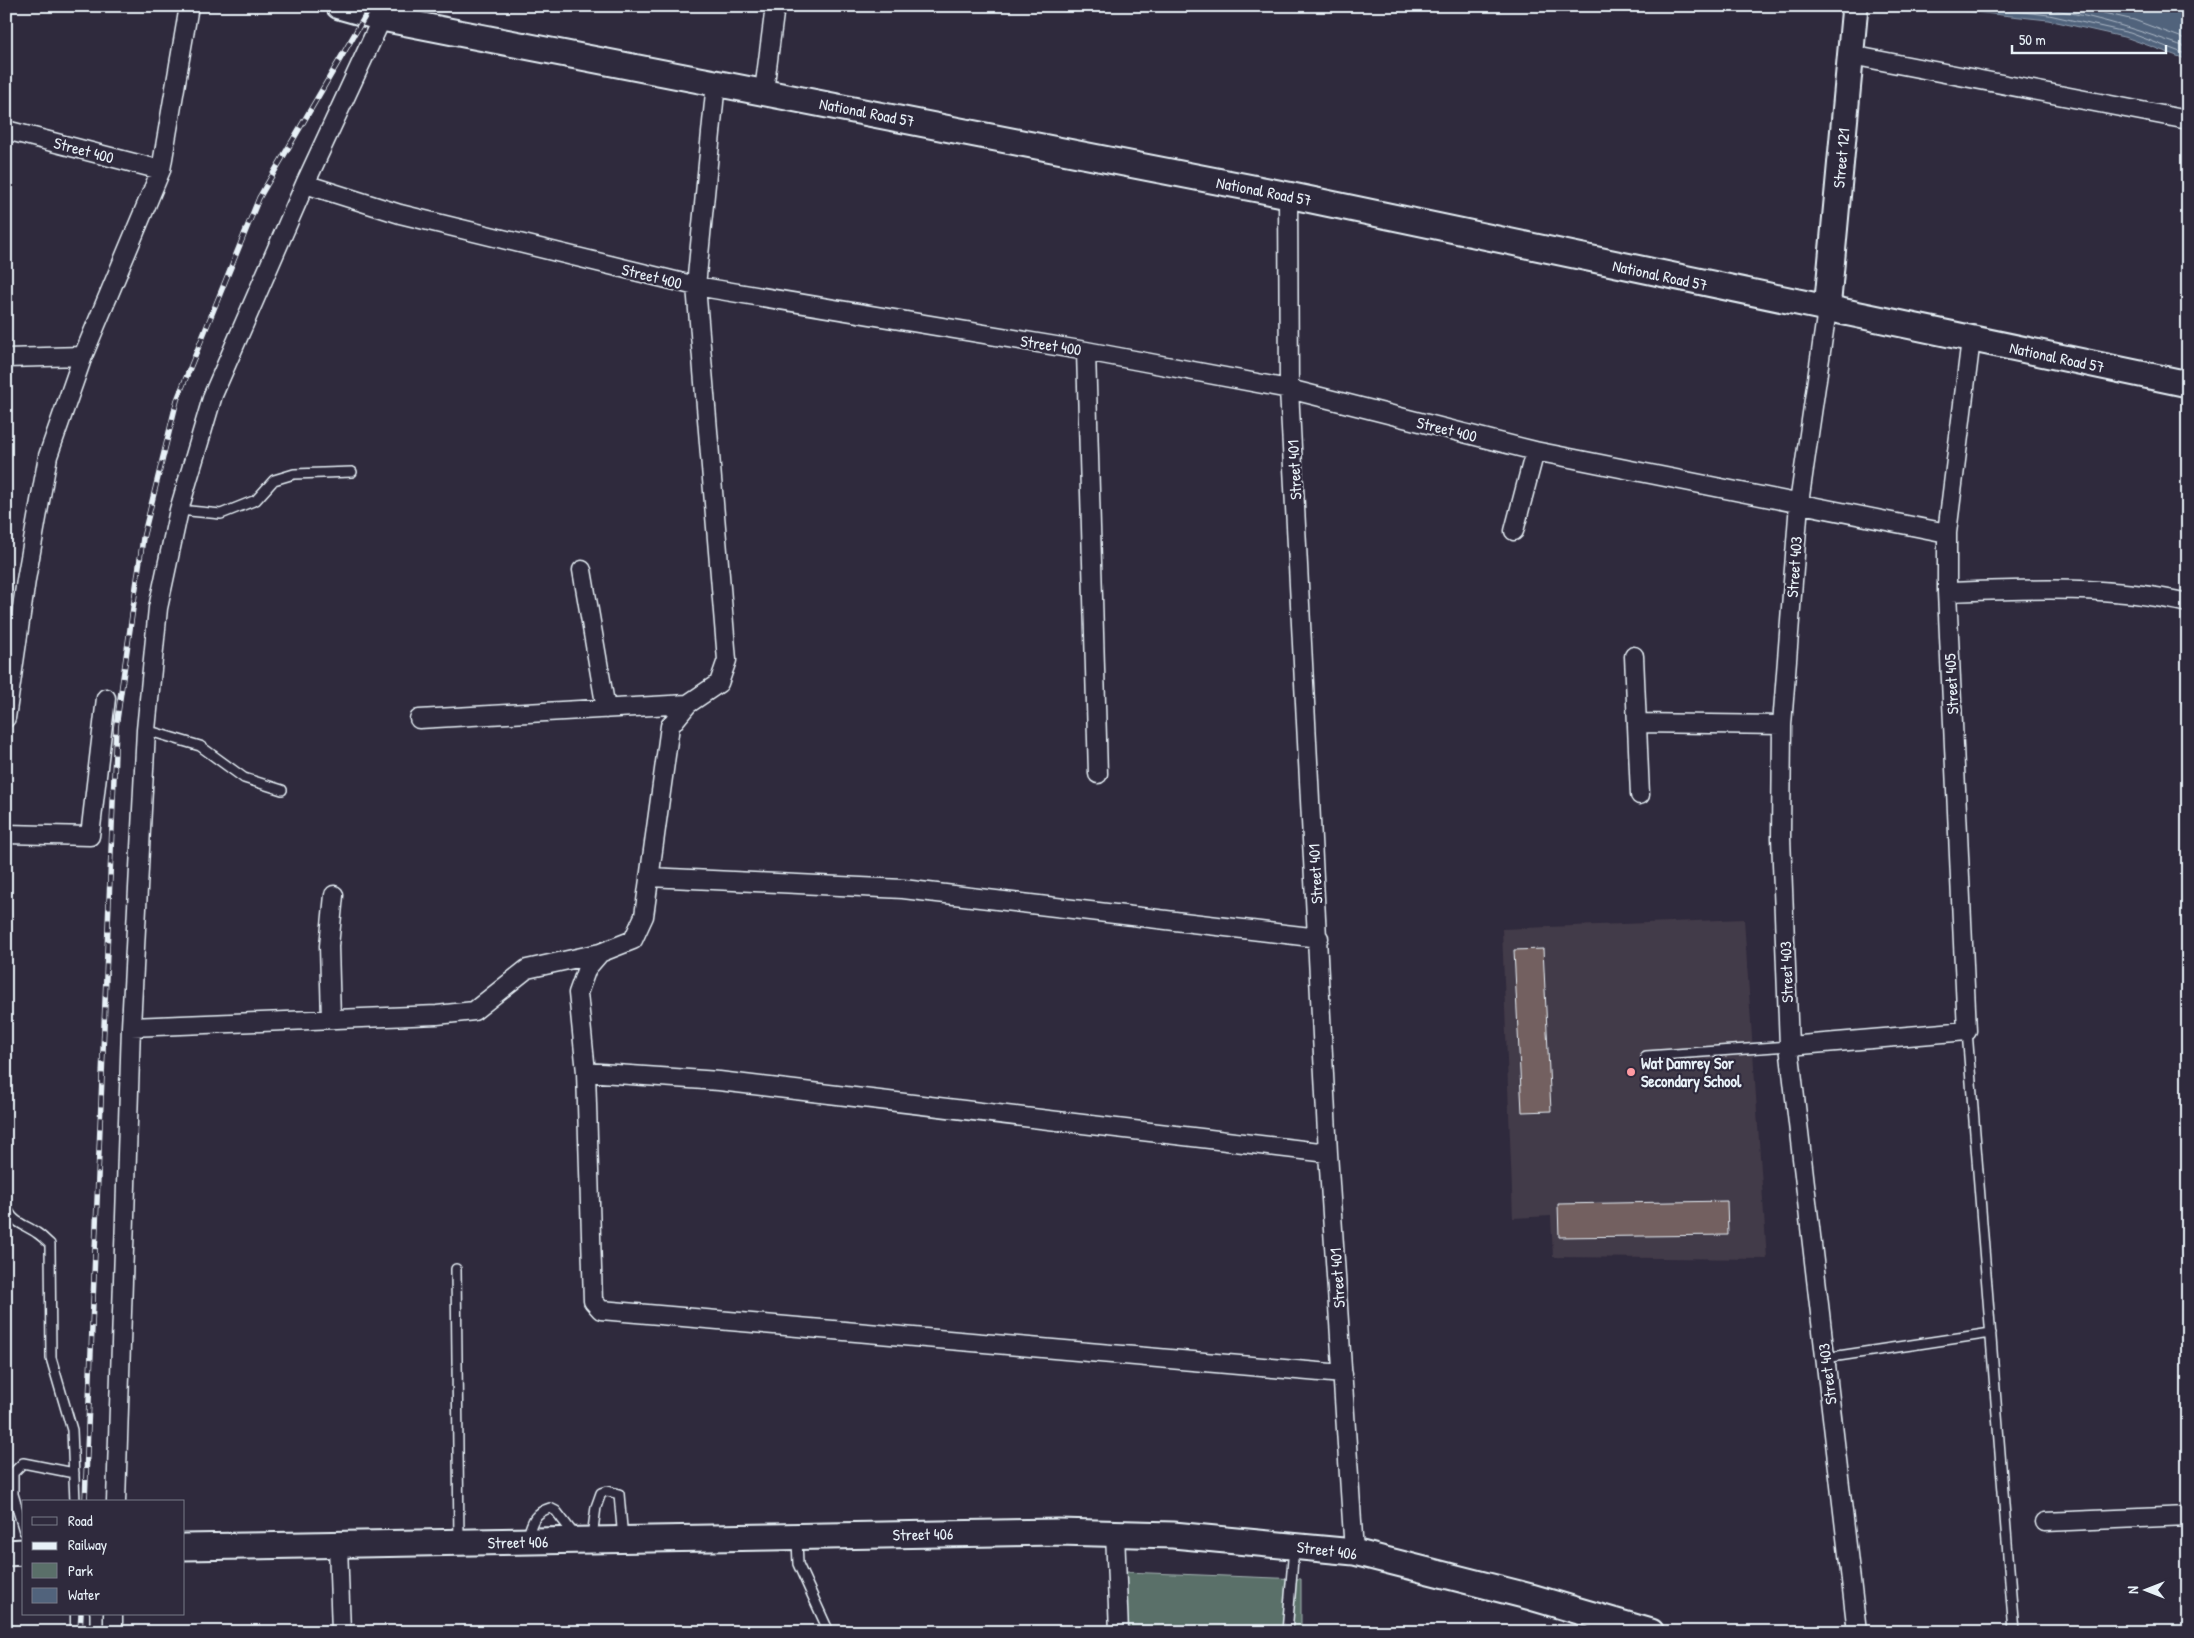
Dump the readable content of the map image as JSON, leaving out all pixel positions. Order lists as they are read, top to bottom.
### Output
{
  "streets": {
    "main road": ["National Road 57", "Street 121", "Street 406"],
    "street": [
      "Street 400",
      "Street 401",
      "Street 403",
      "Street 405"
    ]
  },
  "crossings": [
    ["National Road 57", "Street 121"],
    ["National Road 57", "Street 401"],
    ["National Road 57", "Street 403"],
    ["National Road 57", "Street 405"],
    ["Street 400", "Street 401"],
    ["Street 400", "Street 403"],
    ["Street 400", "Street 405"],
    ["Street 121", "Street 403"],
    ["Street 401", "Street 406"]
  ],
  "places": ["Wat Damrey Sor Secondary School"],
  "legend": [
    "Road",
    "Railway",
    "Park",
    "Water"
  ],
  "scale_bar": "50 m",
  "north": "left"
}
